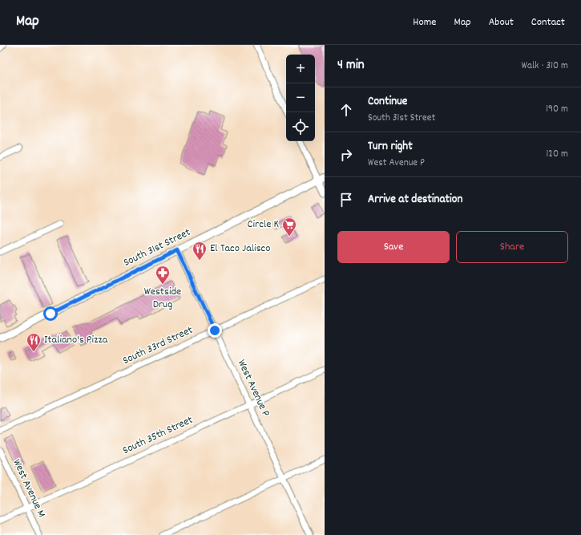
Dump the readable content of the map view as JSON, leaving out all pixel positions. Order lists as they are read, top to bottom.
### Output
{
  "streets": {
    "main road": ["South 31st Street"],
    "street": [
      "South 33rd Street",
      "West Avenue P",
      "South 35th Street",
      "West Avenue M"
    ]
  },
  "crossings": [
    ["South 31st Street", "West Avenue P"],
    ["South 33rd Street", "West Avenue P"],
    ["West Avenue P", "South 35th Street"],
    ["South 35th Street", "West Avenue M"]
  ],
  "places": {
    "supermarket": ["Circle K"],
    "restaurant": ["El Taco Jalisco", "Italiano's Pizza"],
    "pharmacy": ["Westside Drug"]
  },
  "page": {
    "header": "Map",
    "nav": [
      "Home",
      "Map",
      "About",
      "Contact"
    ],
    "heading": ["4 min", "Walk · 310 m"],
    "map_buttons": ["+", "−"],
    "list": [
      ["Continue", "South 31st Street", "190 m"],
      ["Turn right", "West Avenue P", "120 m"],
      "Arrive at destination"
    ],
    "buttons": ["Save", "Share"]
  }
}
